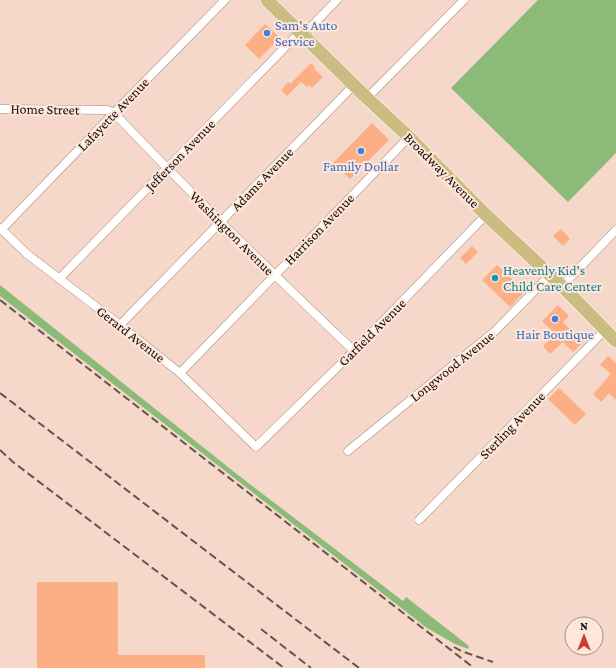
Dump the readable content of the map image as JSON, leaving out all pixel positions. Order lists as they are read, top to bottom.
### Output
{
  "streets": {
    "main road": ["Broadway Avenue"],
    "street": [
      "Home Street",
      "Lafayette Avenue",
      "Jefferson Avenue",
      "Adams Avenue",
      "Harrison Avenue",
      "Washington Avenue",
      "Garfield Avenue",
      "Gerard Avenue",
      "Longwood Avenue",
      "Sterling Avenue"
    ]
  },
  "crossings": [
    ["Home Street", "Lafayette Avenue"],
    ["Home Street", "Washington Avenue"],
    ["Lafayette Avenue", "Washington Avenue"],
    ["Lafayette Avenue", "Gerard Avenue"],
    ["Jefferson Avenue", "Broadway Avenue"],
    ["Jefferson Avenue", "Washington Avenue"],
    ["Jefferson Avenue", "Gerard Avenue"],
    ["Broadway Avenue", "Adams Avenue"],
    ["Broadway Avenue", "Harrison Avenue"],
    ["Broadway Avenue", "Garfield Avenue"],
    ["Broadway Avenue", "Longwood Avenue"],
    ["Broadway Avenue", "Sterling Avenue"],
    ["Adams Avenue", "Washington Avenue"],
    ["Adams Avenue", "Gerard Avenue"],
    ["Harrison Avenue", "Washington Avenue"],
    ["Harrison Avenue", "Gerard Avenue"],
    ["Washington Avenue", "Garfield Avenue"],
    ["Garfield Avenue", "Gerard Avenue"]
  ],
  "places": [
    "Sam's Auto Service",
    "Family Dollar",
    "Heavenly Kid's Child Care Center",
    "Hair Boutique"
  ],
  "north": "top"
}
